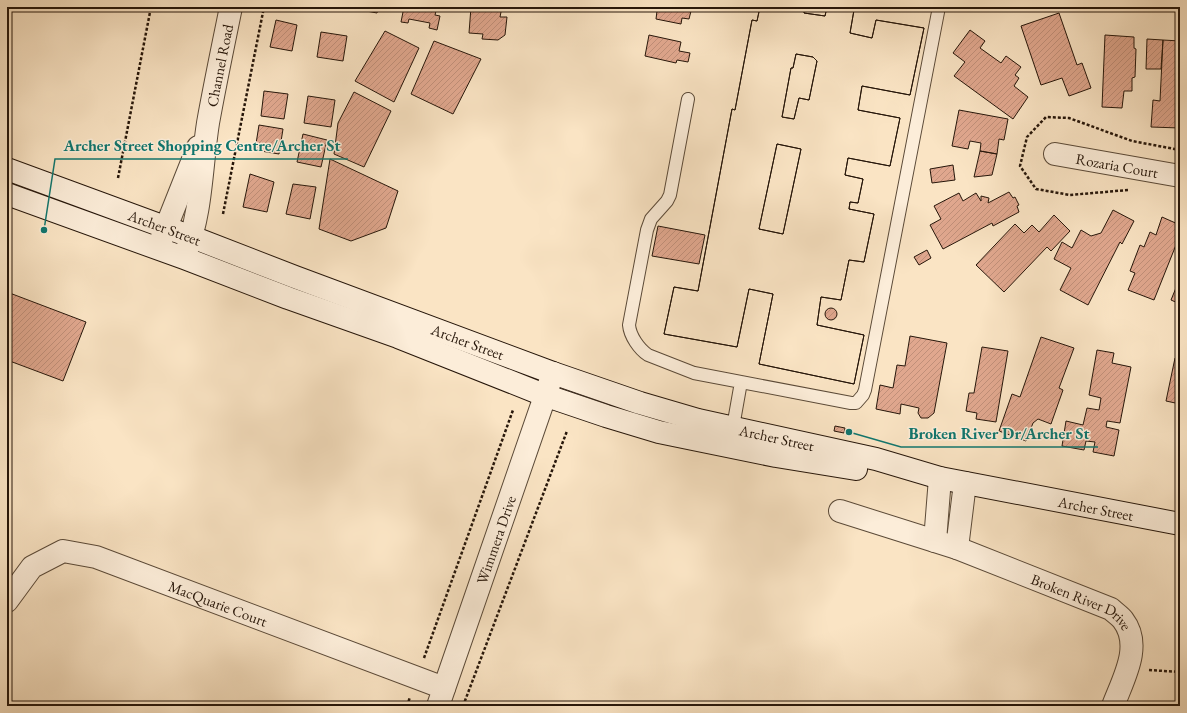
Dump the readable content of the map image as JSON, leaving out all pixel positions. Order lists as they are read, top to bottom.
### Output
{
  "streets": {
    "main road": [
      "Channel Road",
      "Rozaria Court",
      "Archer Street",
      "Wimmera Drive",
      "MacQuarie Court",
      "Broken River Drive"
    ]
  },
  "crossings": [
    ["Channel Road", "Archer Street"],
    ["Archer Street", "Wimmera Drive"],
    ["Wimmera Drive", "MacQuarie Court"]
  ],
  "places": ["Archer Street Shopping Centre/Archer St", "Broken River Dr/Archer St"]
}
